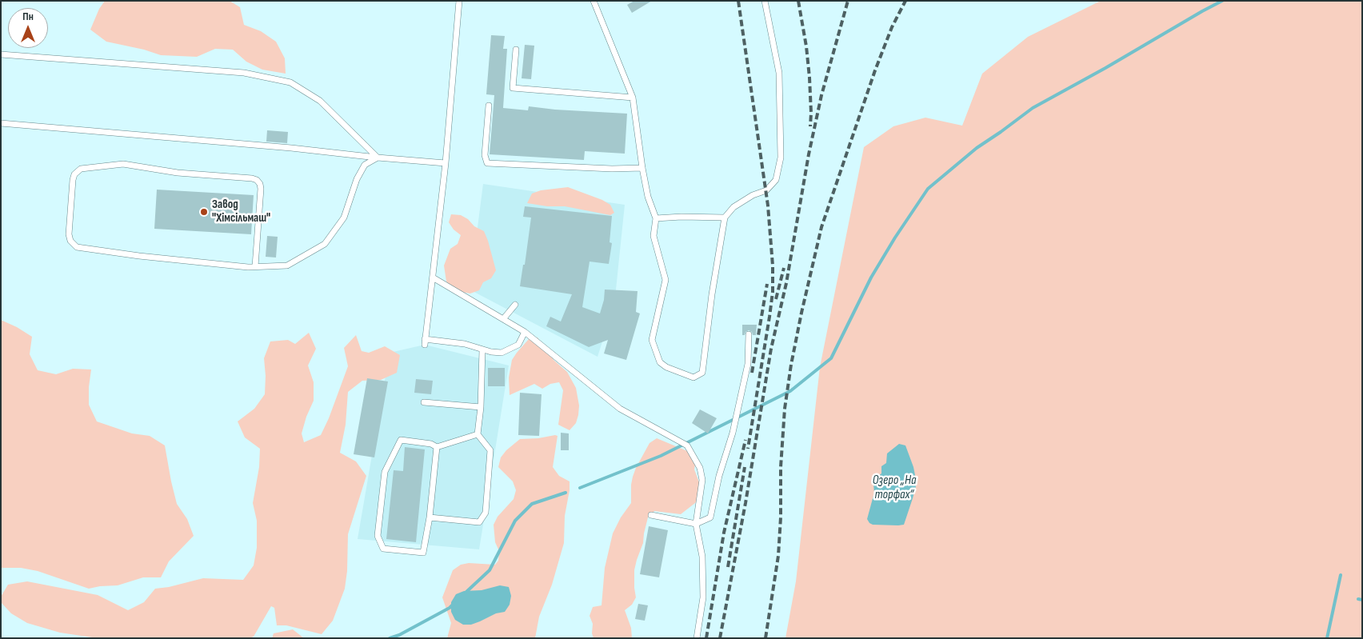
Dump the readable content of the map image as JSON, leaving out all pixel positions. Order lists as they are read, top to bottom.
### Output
{
  "water": ["Озеро „На торфах“"],
  "places": ["Завод \"Хімсільмаш\""],
  "north": "top"
}
